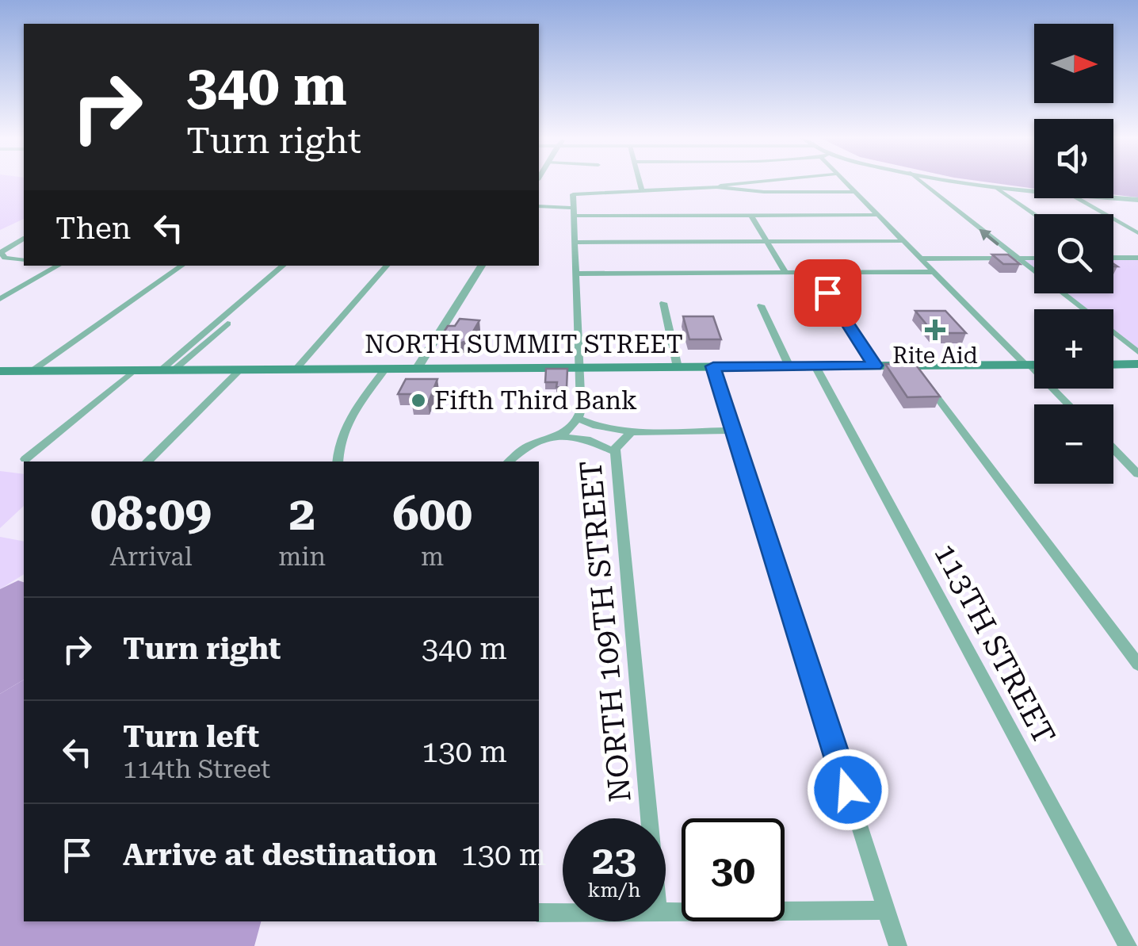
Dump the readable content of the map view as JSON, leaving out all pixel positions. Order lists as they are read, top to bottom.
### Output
{
  "streets": {
    "main road": ["NORTH SUMMIT STREET"],
    "street": ["NORTH 109TH STREET", "113TH STREET"]
  },
  "crossings": [
    ["NORTH SUMMIT STREET", "113TH STREET"]
  ],
  "places": {
    "health": ["Rite Aid"],
    "other": ["Fifth Third Bank"]
  },
  "north": "right",
  "page": {
    "map_buttons": ["+", "−"],
    "turn": ["340 m", "Turn right"],
    "then": "Then",
    "eta": [
      "08:09",
      "Arrival",
      "2",
      "min",
      "600",
      "m"
    ],
    "list": [
      {
        "name": "Turn right",
        "value": "340 m"
      },
      {
        "name": "Turn left",
        "note": "114th Street",
        "value": "130 m"
      },
      {
        "name": "Arrive at destination",
        "value": "130 m"
      }
    ],
    "speed": "23 km/h",
    "limit": "30"
  }
}
